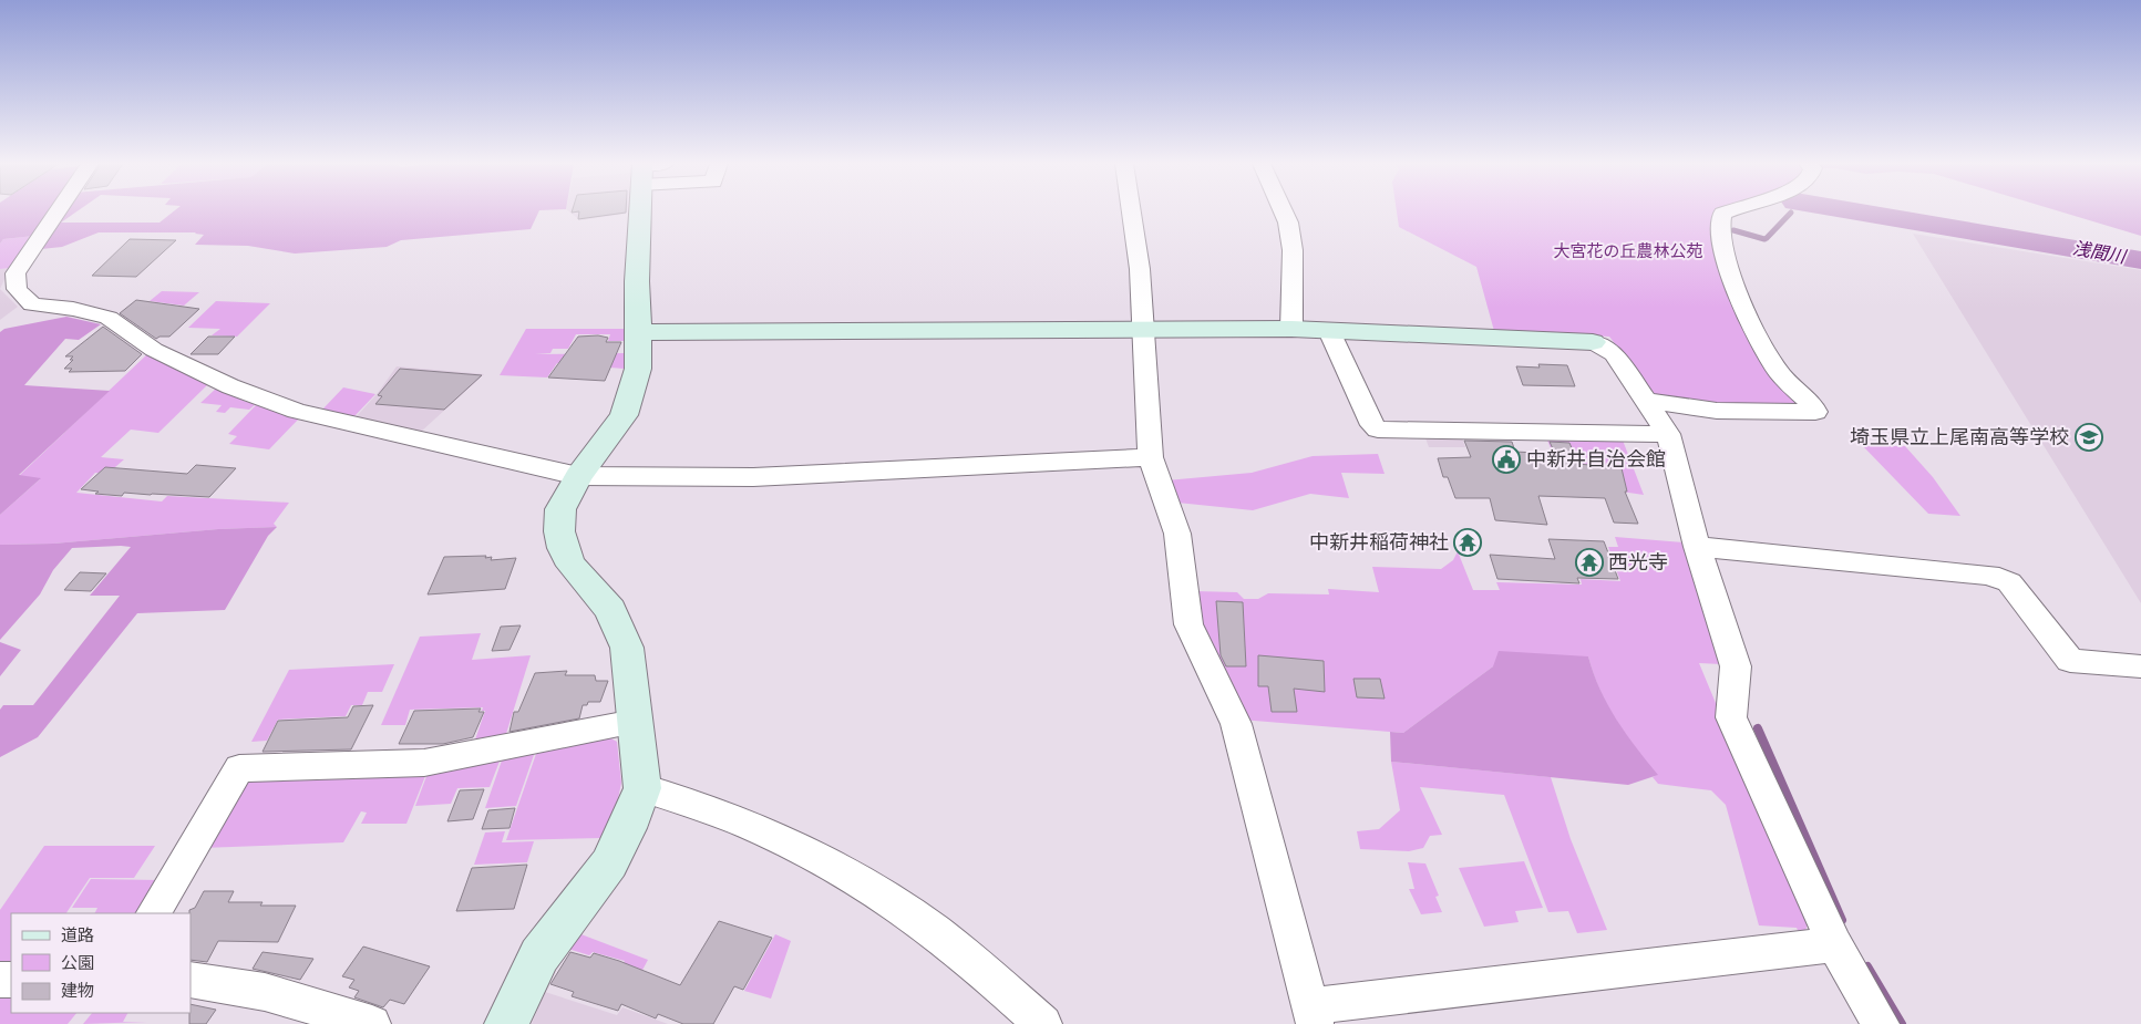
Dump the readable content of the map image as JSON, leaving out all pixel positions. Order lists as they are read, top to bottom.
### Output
{
  "water": ["浅間川"],
  "parks": ["大宮花の丘農林公苑"],
  "places": {
    "school or university": ["埼玉県立上尾南高等学校"],
    "public building": ["中新井自治会館"],
    "temple": ["中新井稲荷神社", "西光寺"]
  },
  "legend": ["道路", "公園", "建物"]
}
